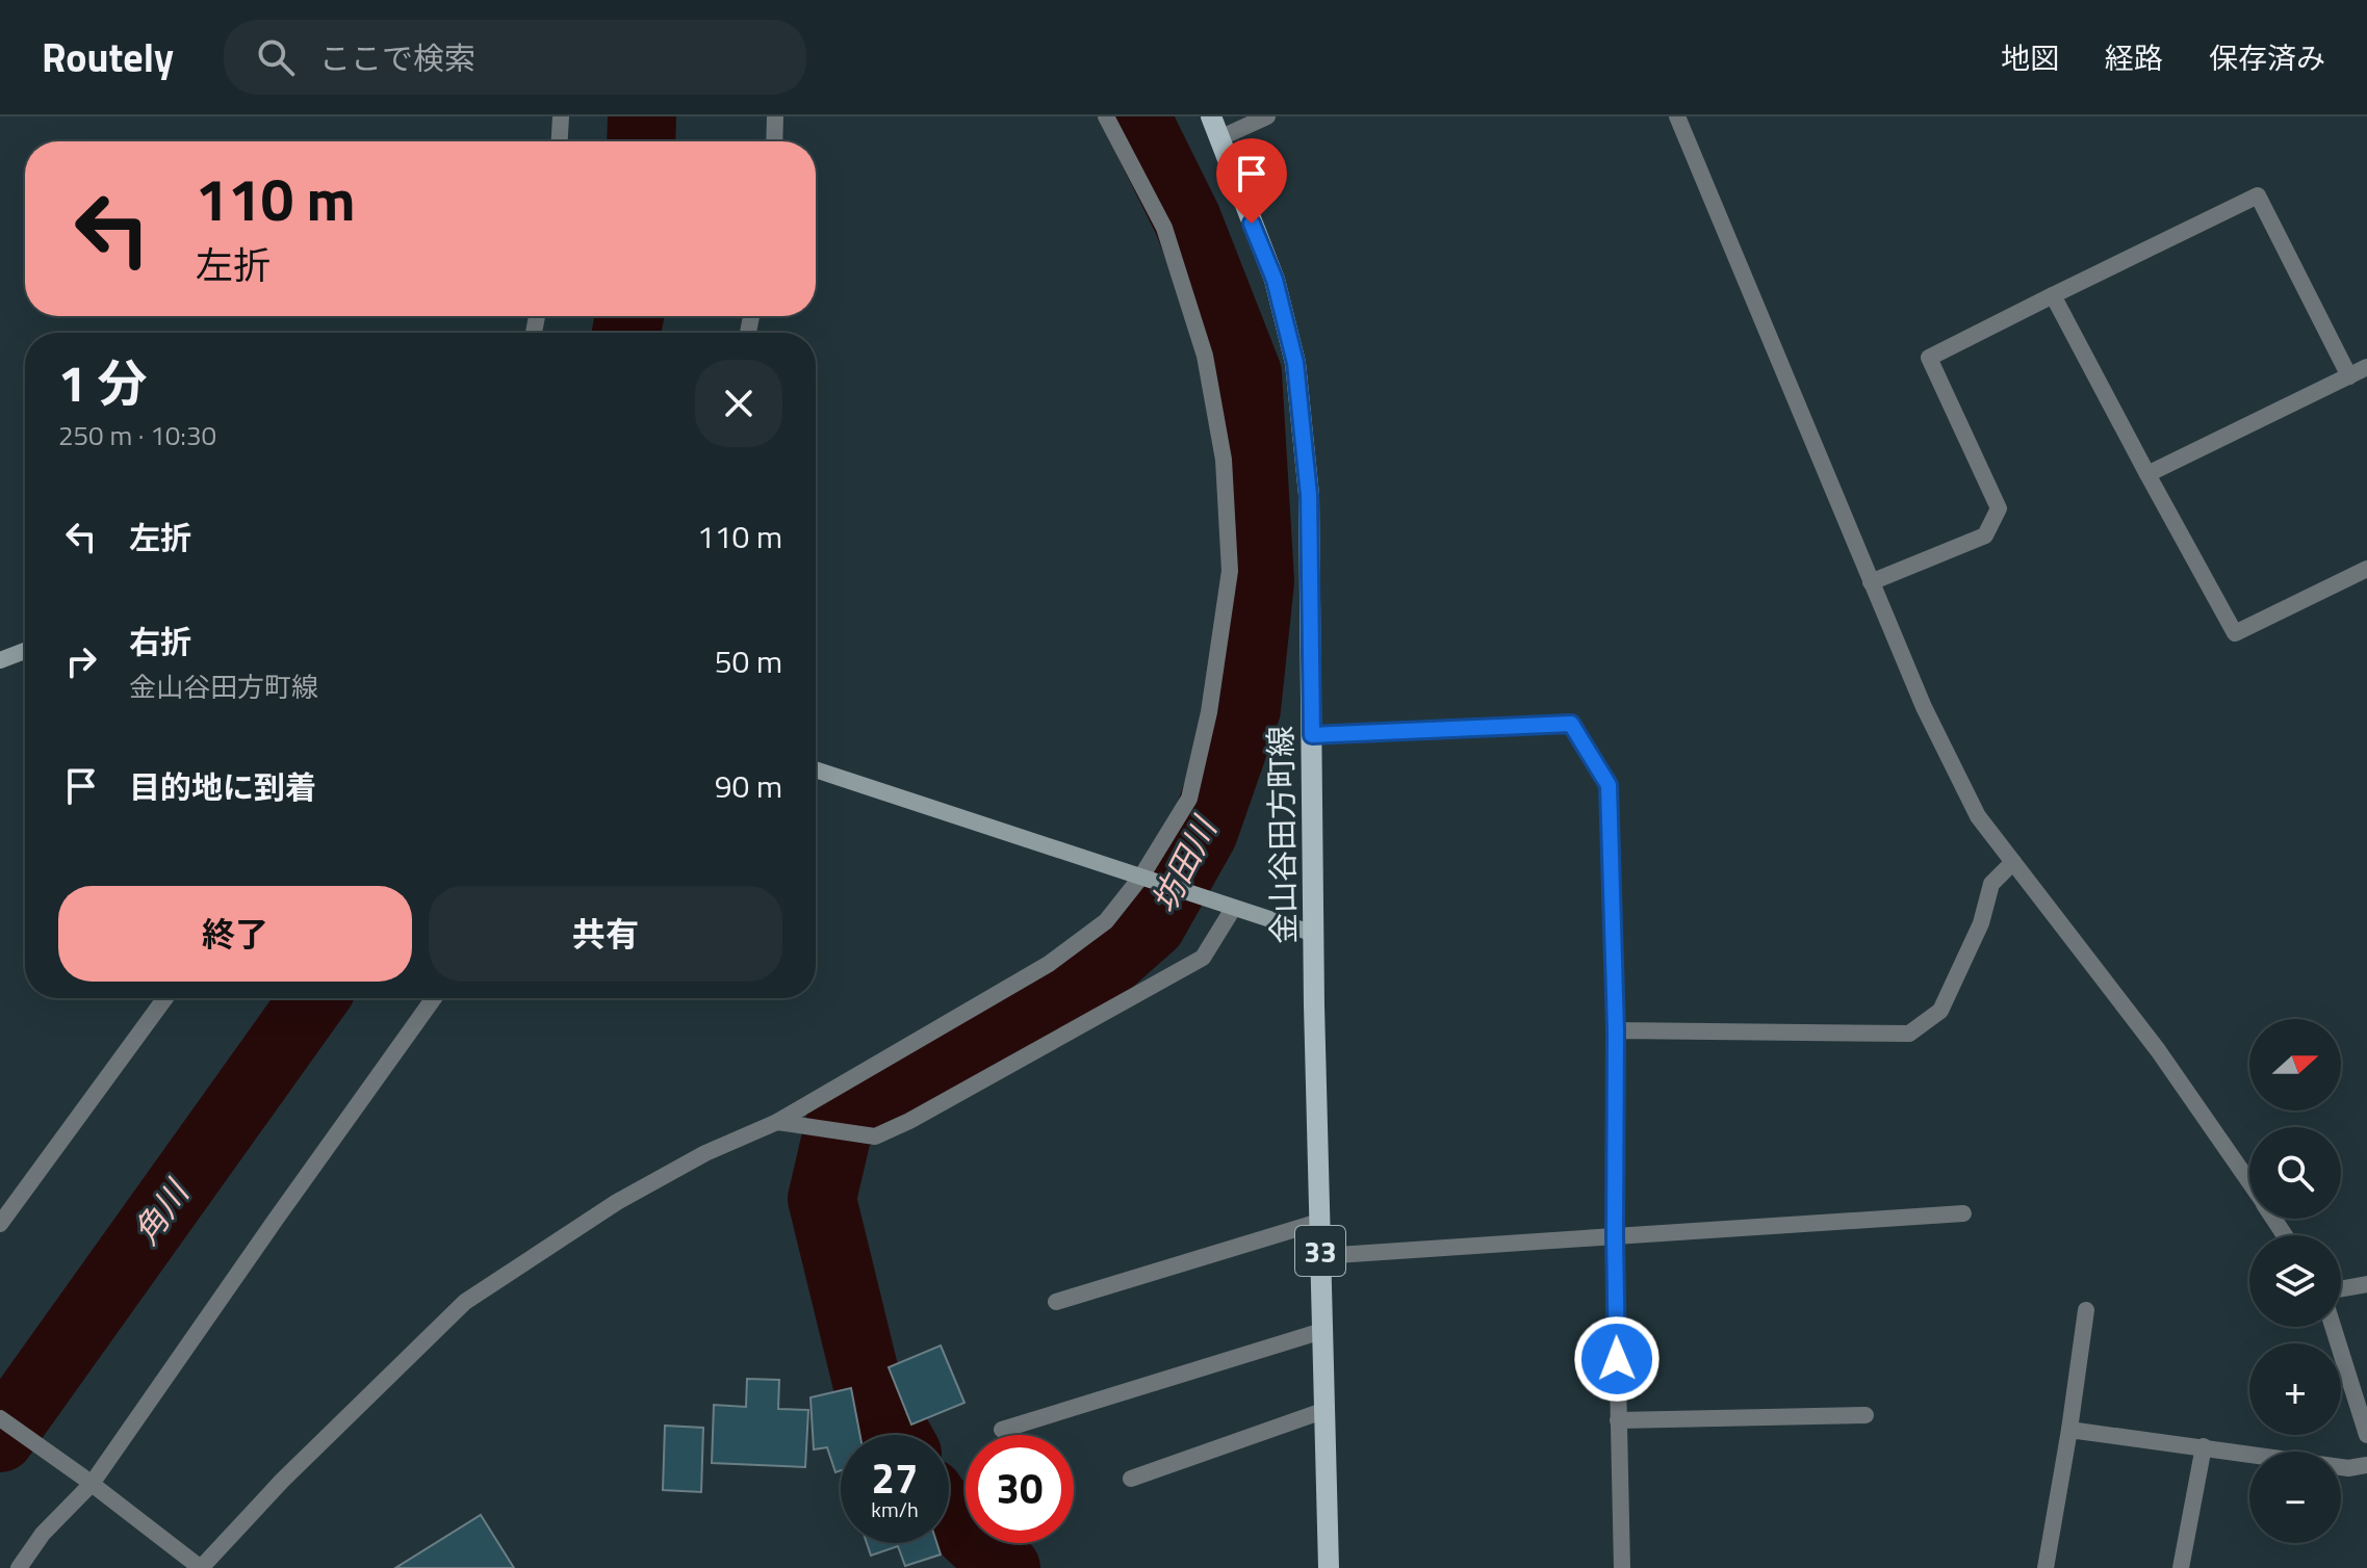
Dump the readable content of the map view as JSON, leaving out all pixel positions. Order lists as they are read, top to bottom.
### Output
{
  "streets": {
    "main road": ["金山谷田方町線", "33"]
  },
  "water": ["坊田川", "角川"],
  "north": "right",
  "page": {
    "header": "Routely",
    "search": "ここで検索",
    "nav": ["地図", "経路", "保存済み"],
    "turn": ["110 m", "左折"],
    "heading": ["1 分", "250 m · 10:30"],
    "list": [
      {
        "name": "左折",
        "value": "110 m"
      },
      {
        "name": "右折",
        "note": "金山谷田方町線",
        "value": "50 m"
      },
      {
        "name": "目的地に到着",
        "value": "90 m"
      }
    ],
    "buttons": ["終了", "共有"],
    "map_buttons": ["+", "−"],
    "speed": "27 km/h",
    "limit": "30"
  }
}
